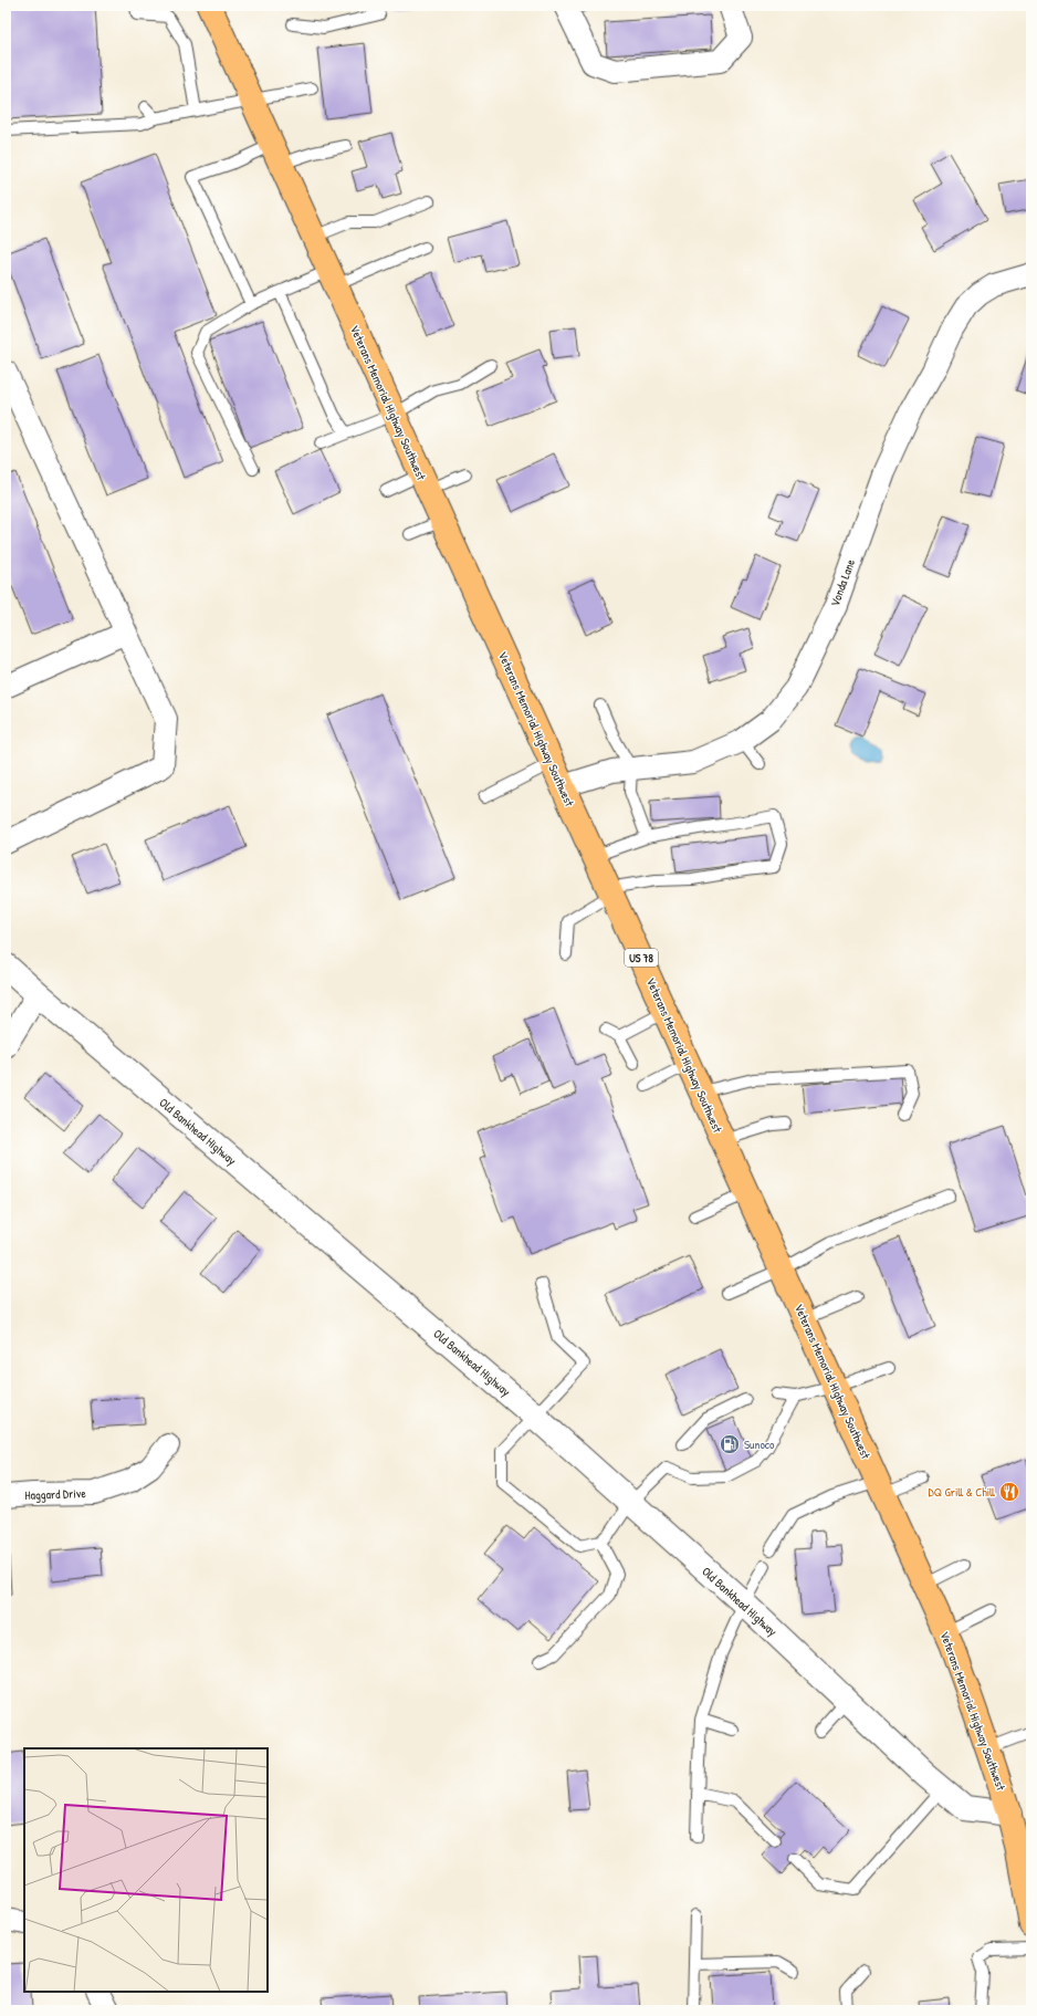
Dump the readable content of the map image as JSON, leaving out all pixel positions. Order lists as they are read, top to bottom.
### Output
{
  "streets": {
    "main road": ["Veterans Memorial Highway Southwest", "US 78"],
    "street": ["Vonda Lane", "Old Bankhead Highway", "Haggard Drive"]
  },
  "crossings": [
    ["Veterans Memorial Highway Southwest", "Vonda Lane"],
    ["Veterans Memorial Highway Southwest", "Old Bankhead Highway"]
  ],
  "places": {
    "fuel station": ["Sunoco"],
    "restaurant": ["DQ Grill & Chill"]
  }
}
